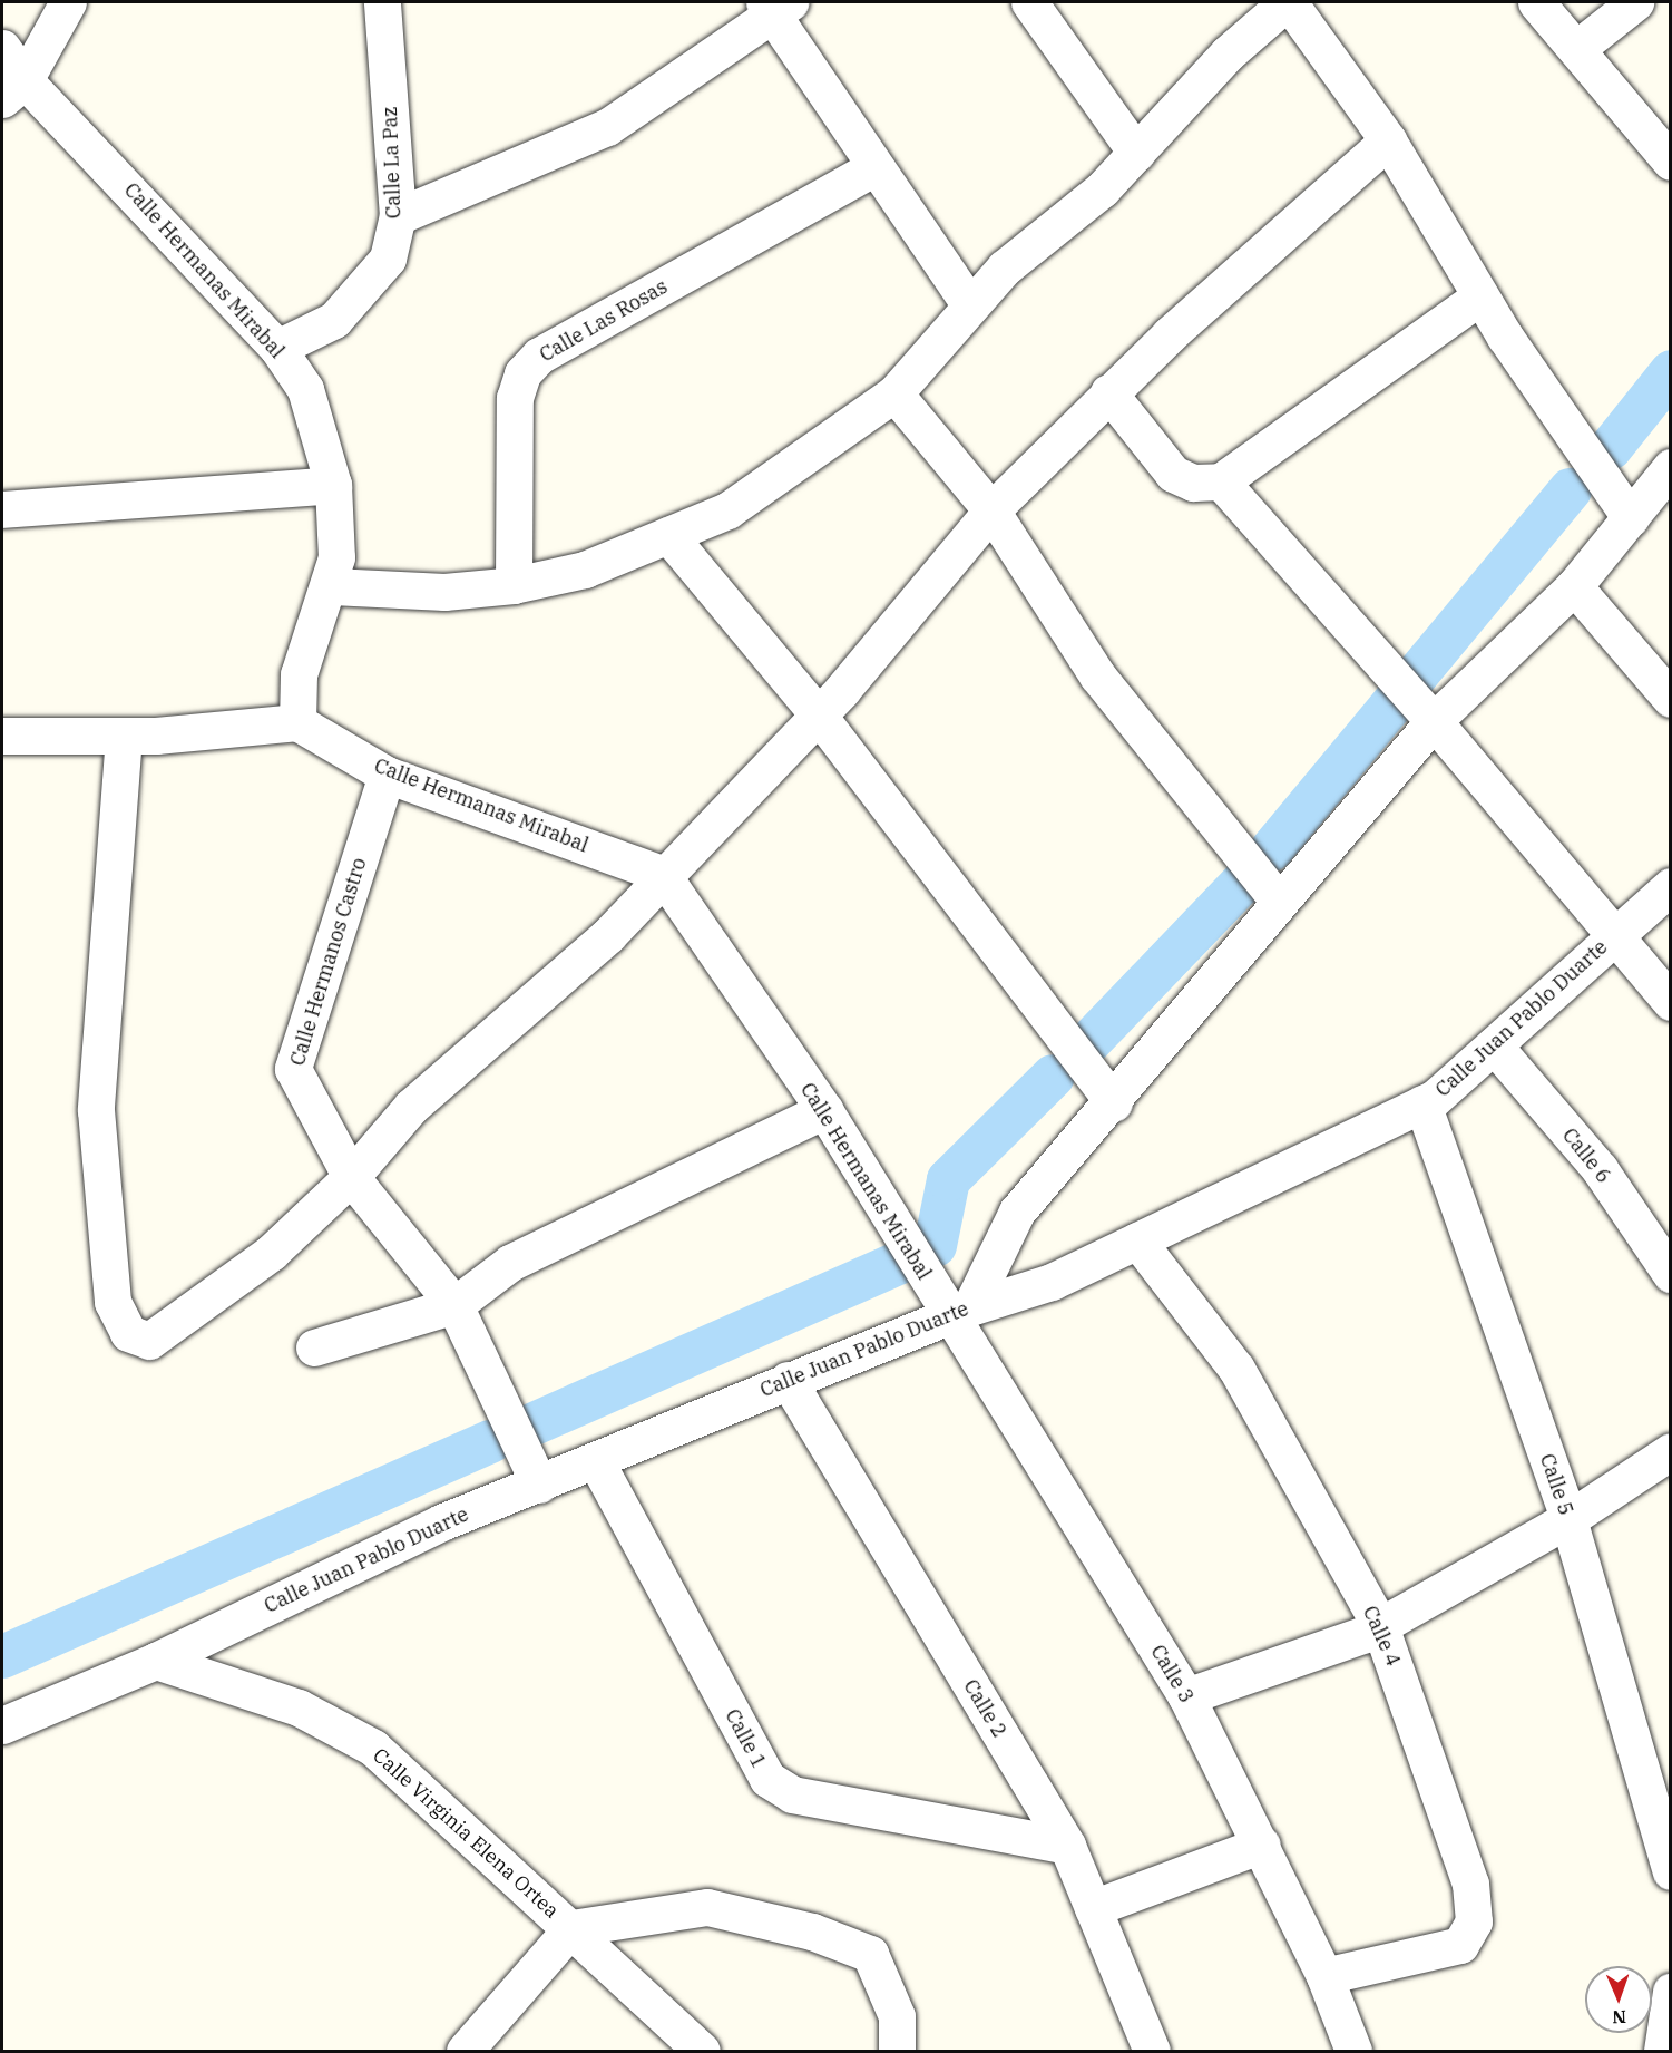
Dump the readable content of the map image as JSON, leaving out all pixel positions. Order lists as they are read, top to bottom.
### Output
{
  "streets": {
    "street": [
      "Calle La Paz",
      "Calle Hermanas Mirabal",
      "Calle Las Rosas",
      "Calle Hermanos Castro",
      "Calle Juan Pablo Duarte",
      "Calle 6",
      "Calle 5",
      "Calle 4",
      "Calle 3",
      "Calle 2",
      "Calle 1",
      "Calle Virginia Elena Ortea"
    ]
  },
  "crossings": [
    ["Calle La Paz", "Calle Hermanas Mirabal"],
    ["Calle Hermanas Mirabal", "Calle Hermanos Castro"],
    ["Calle Hermanas Mirabal", "Calle Juan Pablo Duarte"],
    ["Calle Hermanas Mirabal", "Calle 3"],
    ["Calle Hermanos Castro", "Calle Juan Pablo Duarte"],
    ["Calle Juan Pablo Duarte", "Calle 6"],
    ["Calle Juan Pablo Duarte", "Calle 5"],
    ["Calle Juan Pablo Duarte", "Calle 4"],
    ["Calle Juan Pablo Duarte", "Calle 3"],
    ["Calle Juan Pablo Duarte", "Calle 2"],
    ["Calle Juan Pablo Duarte", "Calle 1"],
    ["Calle Juan Pablo Duarte", "Calle Virginia Elena Ortea"],
    ["Calle 4", "Calle 3"],
    ["Calle 2", "Calle 1"]
  ],
  "north": "bottom"
}
